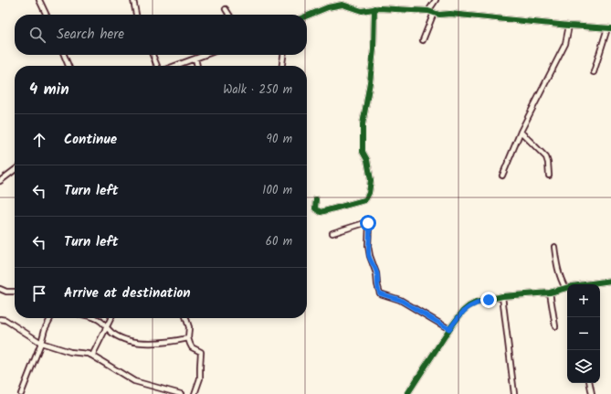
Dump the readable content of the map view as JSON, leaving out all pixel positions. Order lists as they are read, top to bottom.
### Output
{
  "page": {
    "search": "Search here",
    "heading": ["4 min", "Walk · 250 m"],
    "list": [
      ["Continue", "90 m"],
      ["Turn left", "100 m"],
      ["Turn left", "60 m"],
      "Arrive at destination"
    ],
    "map_buttons": ["+", "−"]
  }
}
